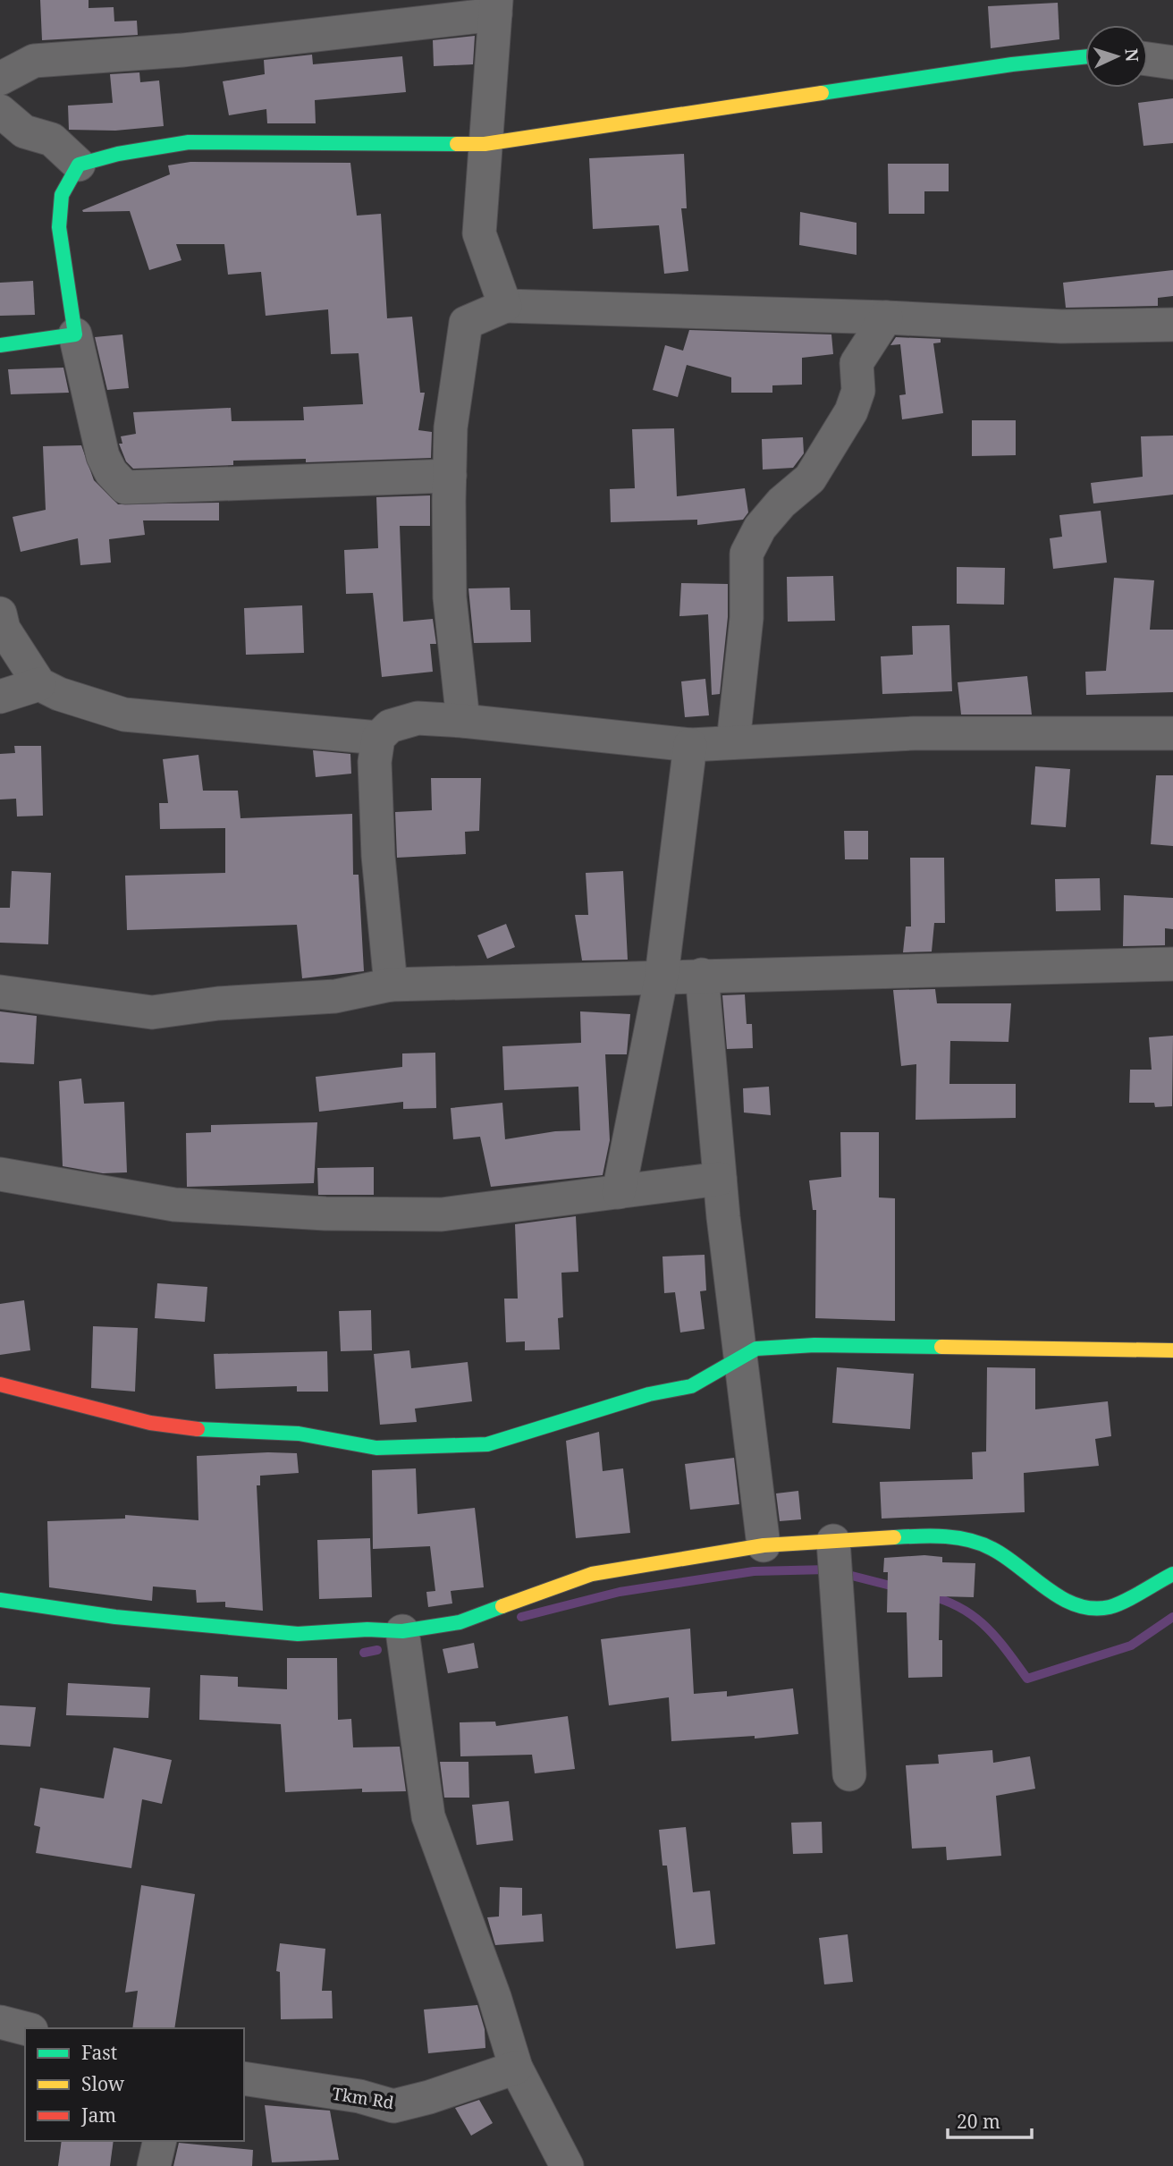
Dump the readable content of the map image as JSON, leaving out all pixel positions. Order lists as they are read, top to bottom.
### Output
{
  "streets": {
    "street": ["Tkm Rd"]
  },
  "legend": ["Fast", "Slow", "Jam"],
  "scale_bar": "20 m",
  "north": "right"
}
